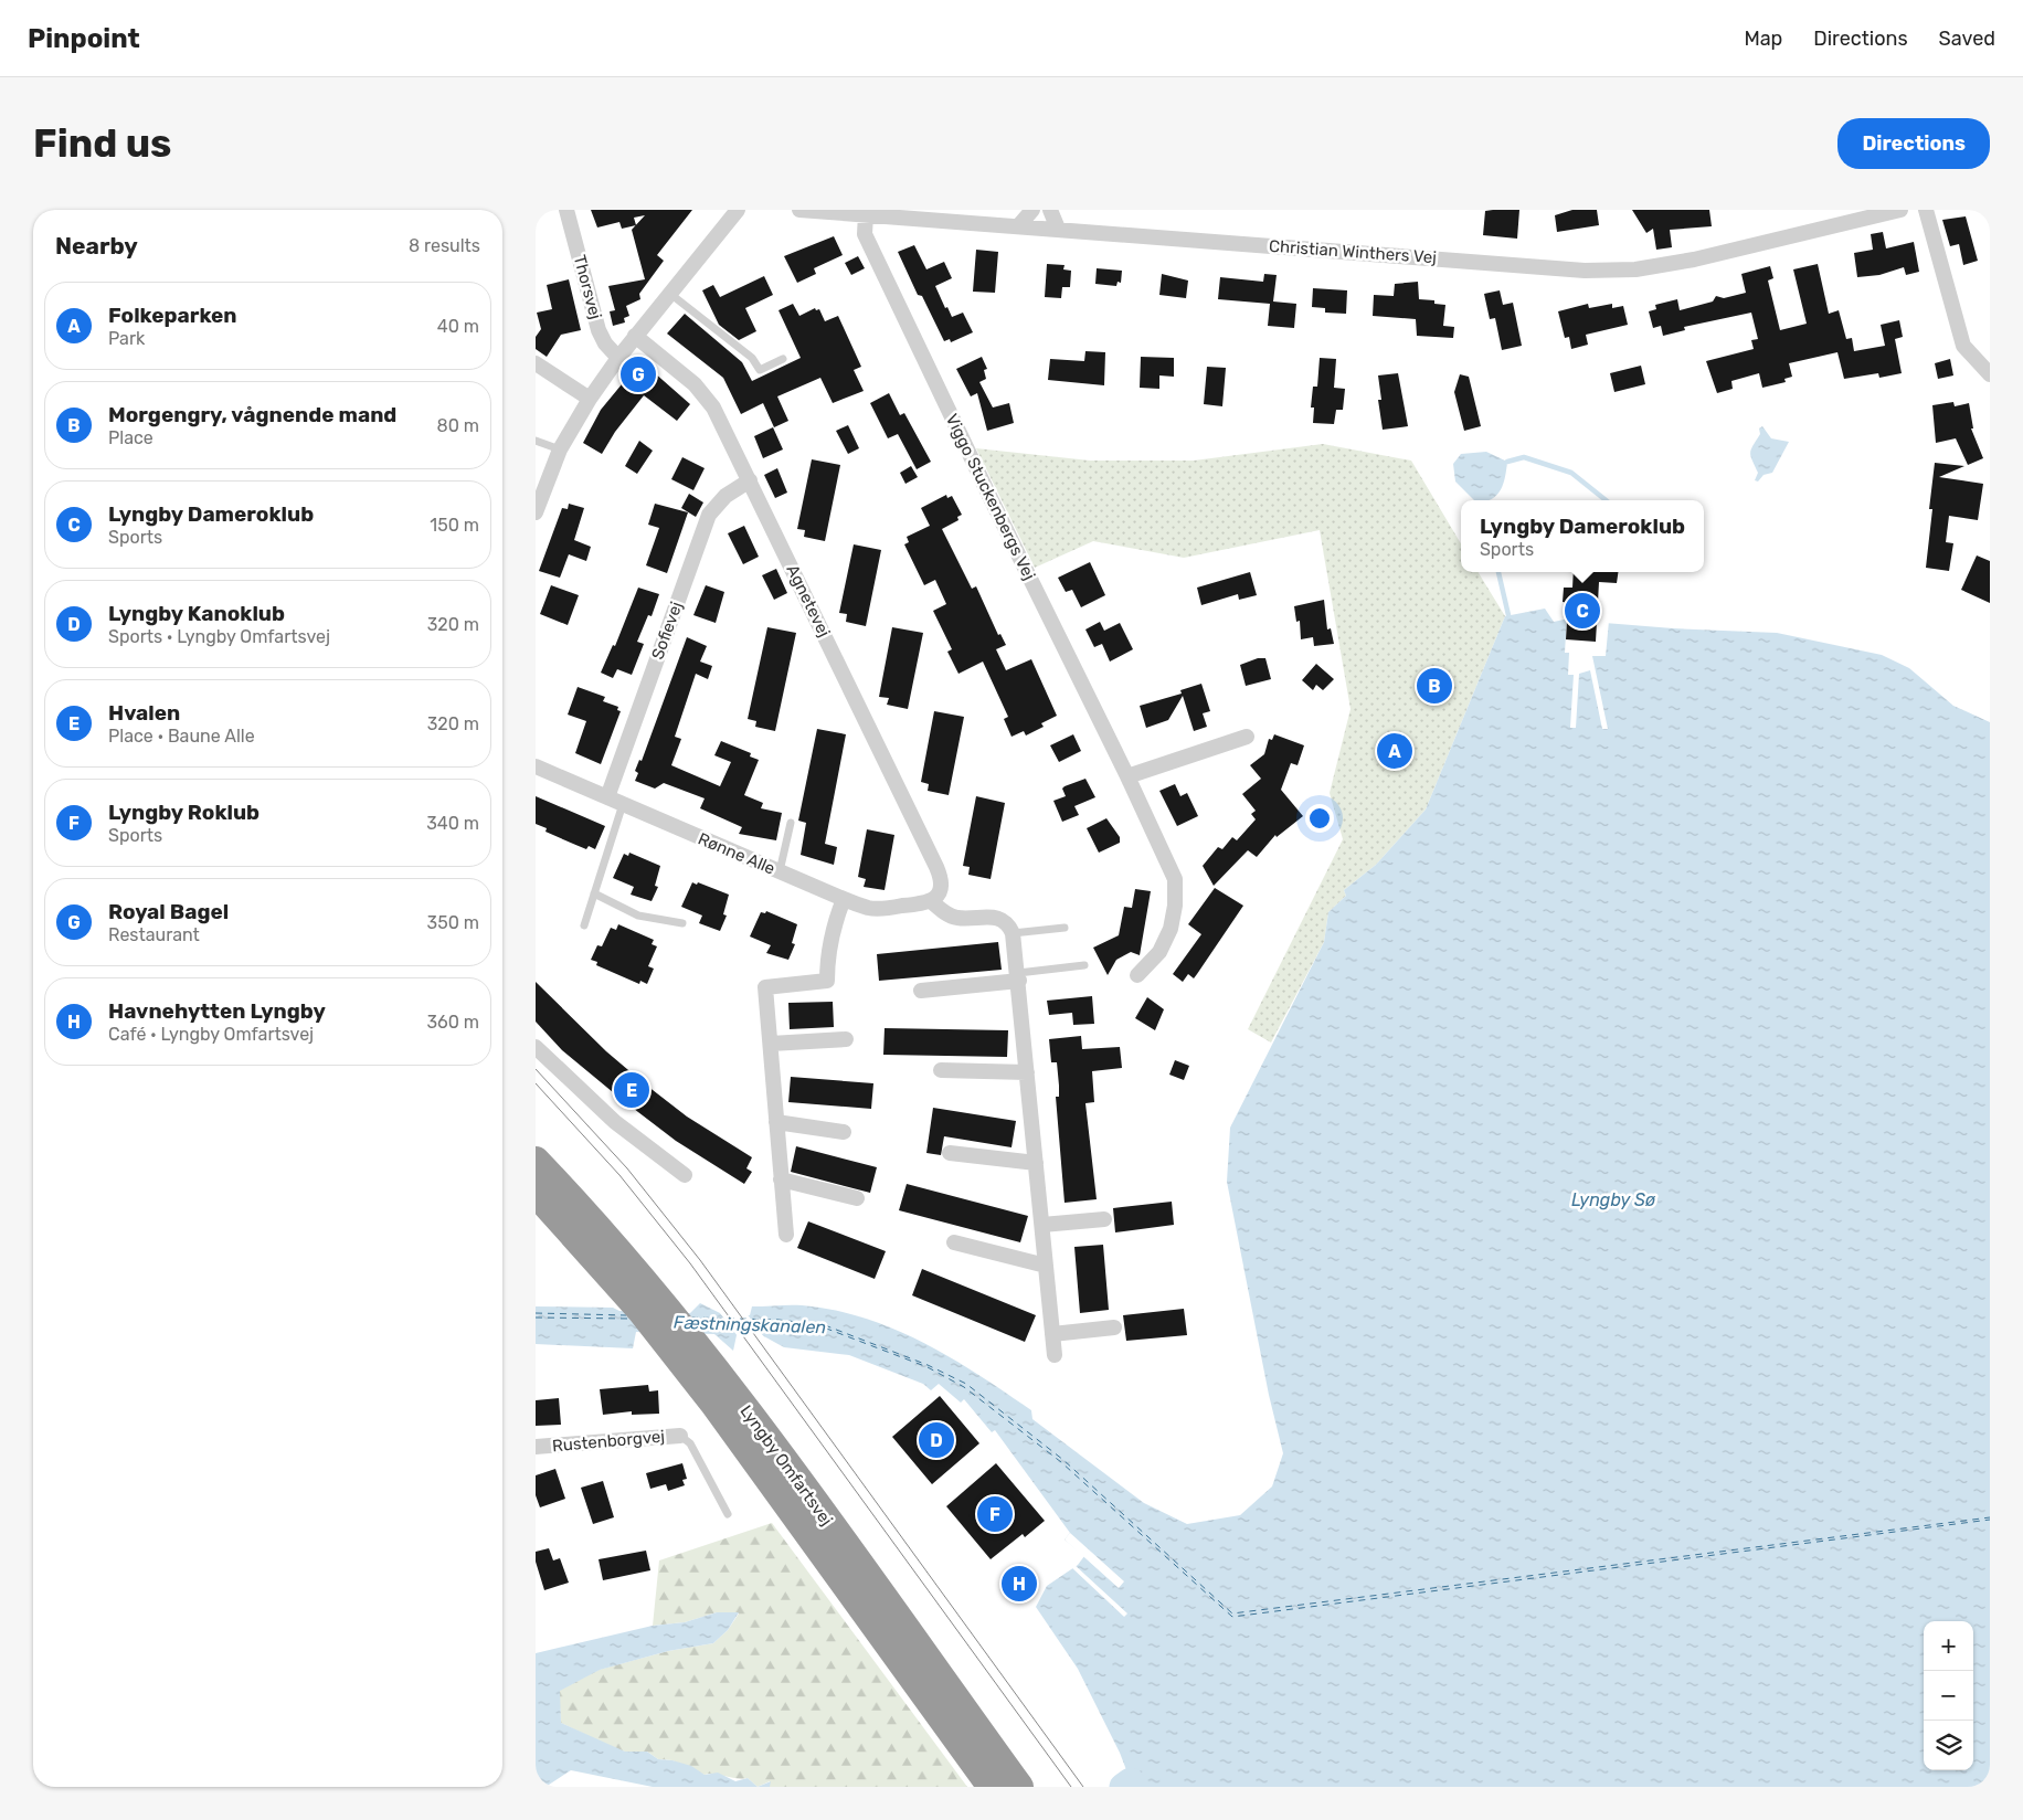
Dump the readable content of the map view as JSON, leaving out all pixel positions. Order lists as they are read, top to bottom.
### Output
{
  "streets": {
    "highway": ["Lyngby Omfartsvej"],
    "street": [
      "Christian Winthers Vej",
      "Thorsvej",
      "Viggo Stuckenbergs Vej",
      "Agnetevej",
      "Sofievej",
      "Rønne Alle",
      "Rustenborgvej"
    ]
  },
  "crossings": [
    ["Christian Winthers Vej", "Viggo Stuckenbergs Vej"],
    ["Agnetevej", "Sofievej"],
    ["Agnetevej", "Rønne Alle"],
    ["Sofievej", "Rønne Alle"]
  ],
  "water": ["Lyngby Sø", "Fæstningskanalen"],
  "page": {
    "header": "Pinpoint",
    "nav": ["Map", "Directions", "Saved"],
    "buttons": "Directions",
    "title": "Find us",
    "heading": ["Nearby", "8 results"],
    "list": [
      {
        "mark": "A",
        "name": "Folkeparken",
        "note": "Park",
        "value": "40 m"
      },
      {
        "mark": "B",
        "name": "Morgengry, vågnende mand",
        "note": "Place",
        "value": "80 m"
      },
      {
        "mark": "C",
        "name": "Lyngby Dameroklub",
        "note": "Sports",
        "value": "150 m"
      },
      {
        "mark": "D",
        "name": "Lyngby Kanoklub",
        "note": "Sports · Lyngby Omfartsvej",
        "value": "320 m"
      },
      {
        "mark": "E",
        "name": "Hvalen",
        "note": "Place · Baune Alle",
        "value": "320 m"
      },
      {
        "mark": "F",
        "name": "Lyngby Roklub",
        "note": "Sports",
        "value": "340 m"
      },
      {
        "mark": "G",
        "name": "Royal Bagel",
        "note": "Restaurant",
        "value": "350 m"
      },
      {
        "mark": "H",
        "name": "Havnehytten Lyngby",
        "note": "Café · Lyngby Omfartsvej",
        "value": "360 m"
      }
    ],
    "pins": [
      "G",
      "C",
      "B",
      "A",
      "E",
      "D",
      "F",
      "H"
    ],
    "popup": ["Lyngby Dameroklub", "Sports"],
    "map_buttons": ["+", "−"]
  }
}
